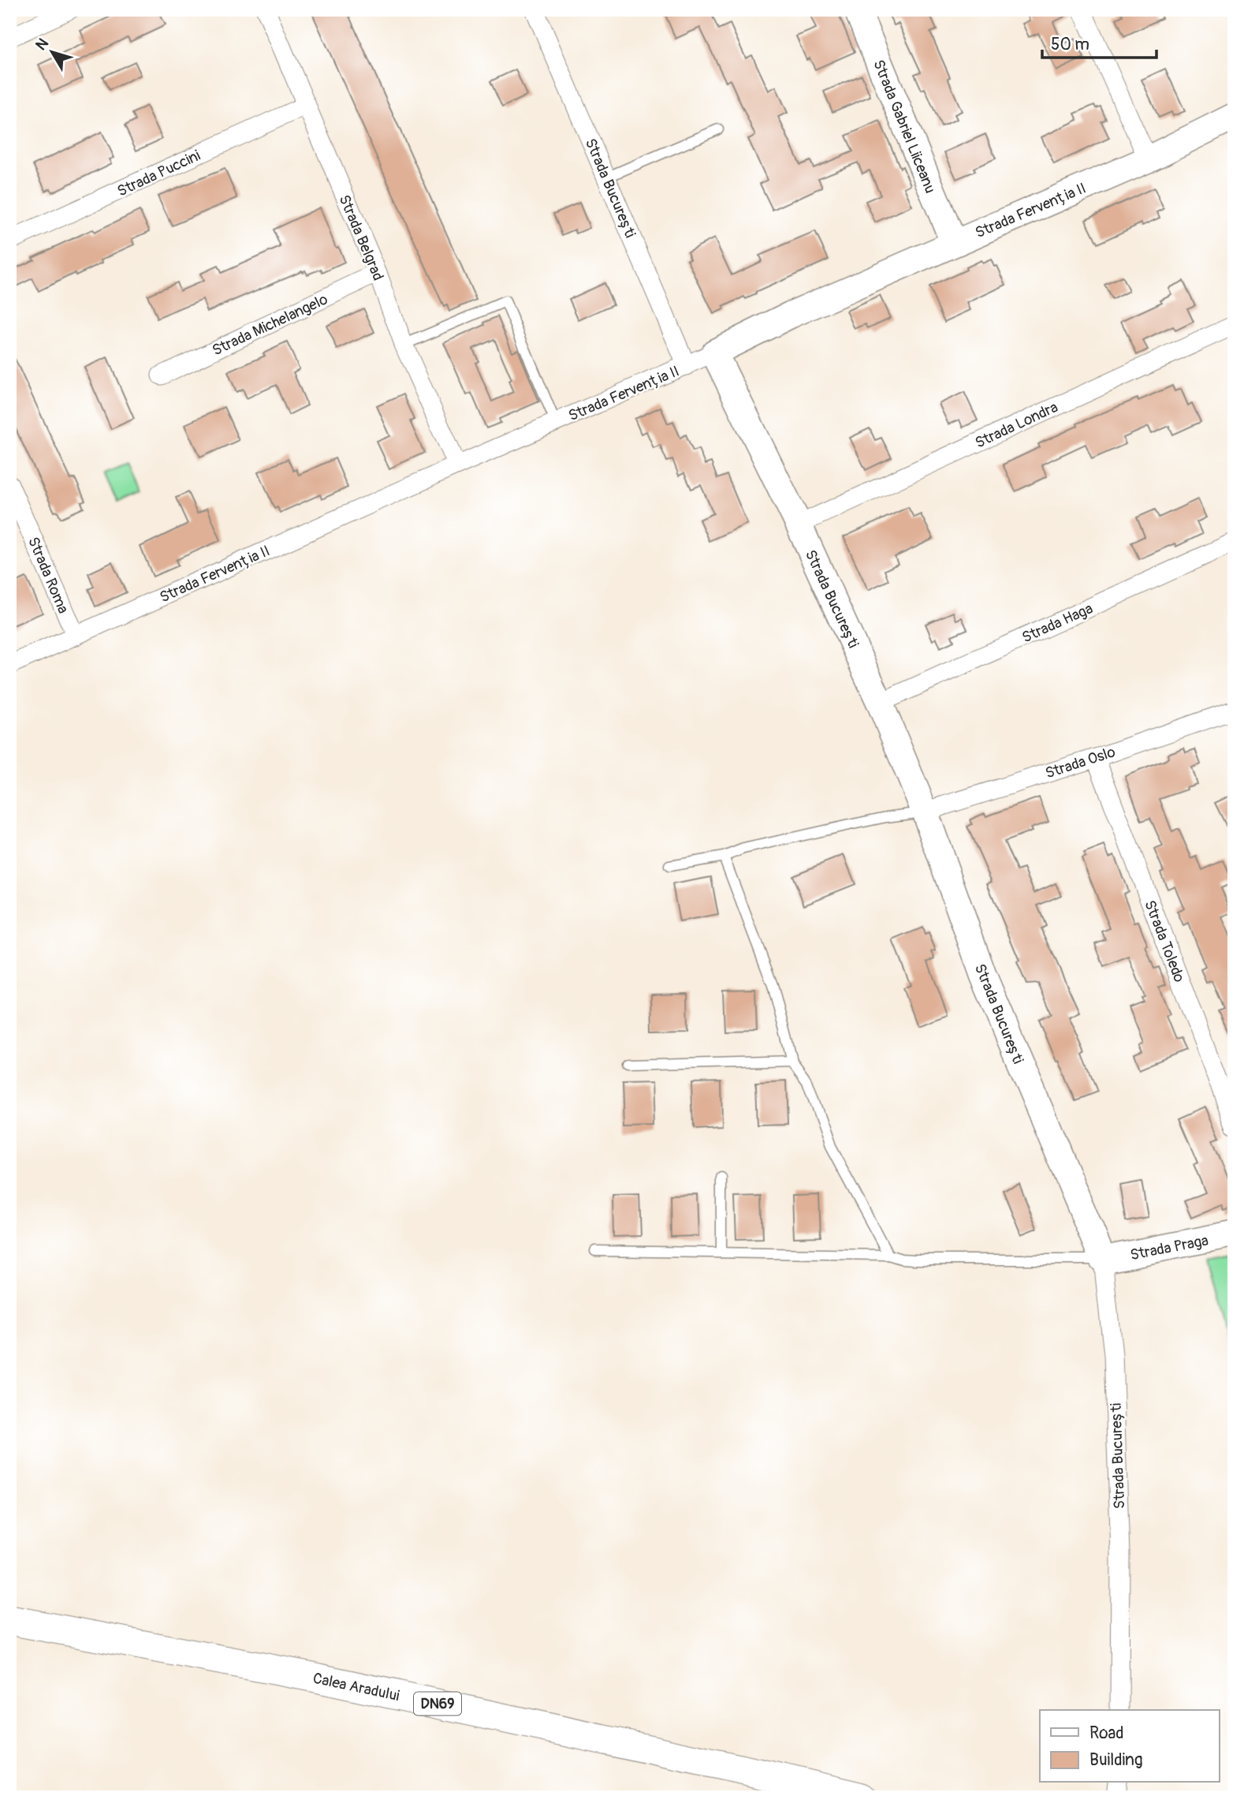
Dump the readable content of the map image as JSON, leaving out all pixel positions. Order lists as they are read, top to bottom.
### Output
{
  "streets": {
    "main road": ["Calea Aradului", "DN69"],
    "street": [
      "Strada Gabriel Liiceanu",
      "Strada Puccini",
      "Strada București",
      "Strada Fervenția II",
      "Strada Belgrad",
      "Strada Michelangelo",
      "Strada Londra",
      "Strada Roma",
      "Strada Haga",
      "Strada Oslo",
      "Strada Toledo",
      "Strada Praga"
    ]
  },
  "crossings": [
    ["Strada Gabriel Liiceanu", "Strada Fervenția II"],
    ["Strada Puccini", "Strada Belgrad"],
    ["Strada București", "Strada Fervenția II"],
    ["Strada București", "Strada Londra"],
    ["Strada București", "Strada Haga"],
    ["Strada București", "Strada Oslo"],
    ["Strada București", "Strada Praga"],
    ["Strada Fervenția II", "Strada Belgrad"],
    ["Strada Fervenția II", "Strada Roma"],
    ["Strada Belgrad", "Strada Michelangelo"],
    ["Strada Oslo", "Strada Toledo"]
  ],
  "legend": ["Road", "Building"],
  "scale_bar": "50 m",
  "north": "top left"
}
